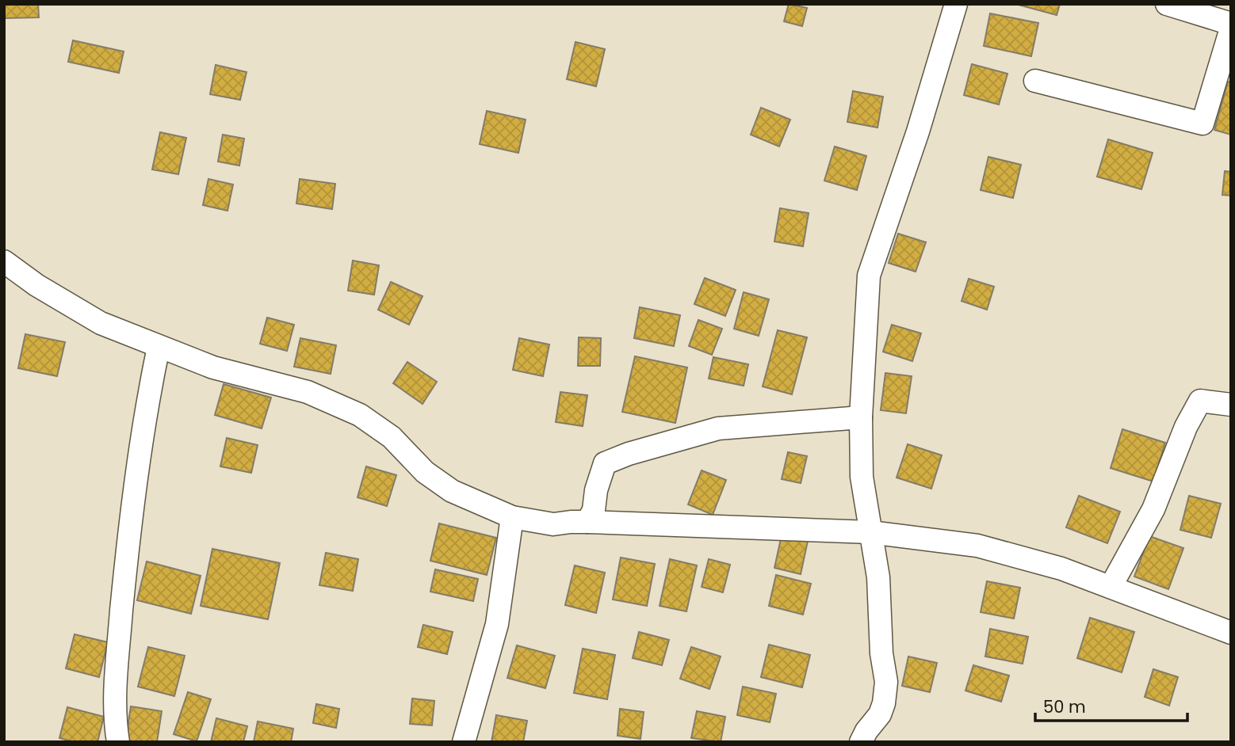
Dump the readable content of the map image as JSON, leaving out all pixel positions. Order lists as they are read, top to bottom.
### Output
{
  "scale_bar": "50 m"
}
